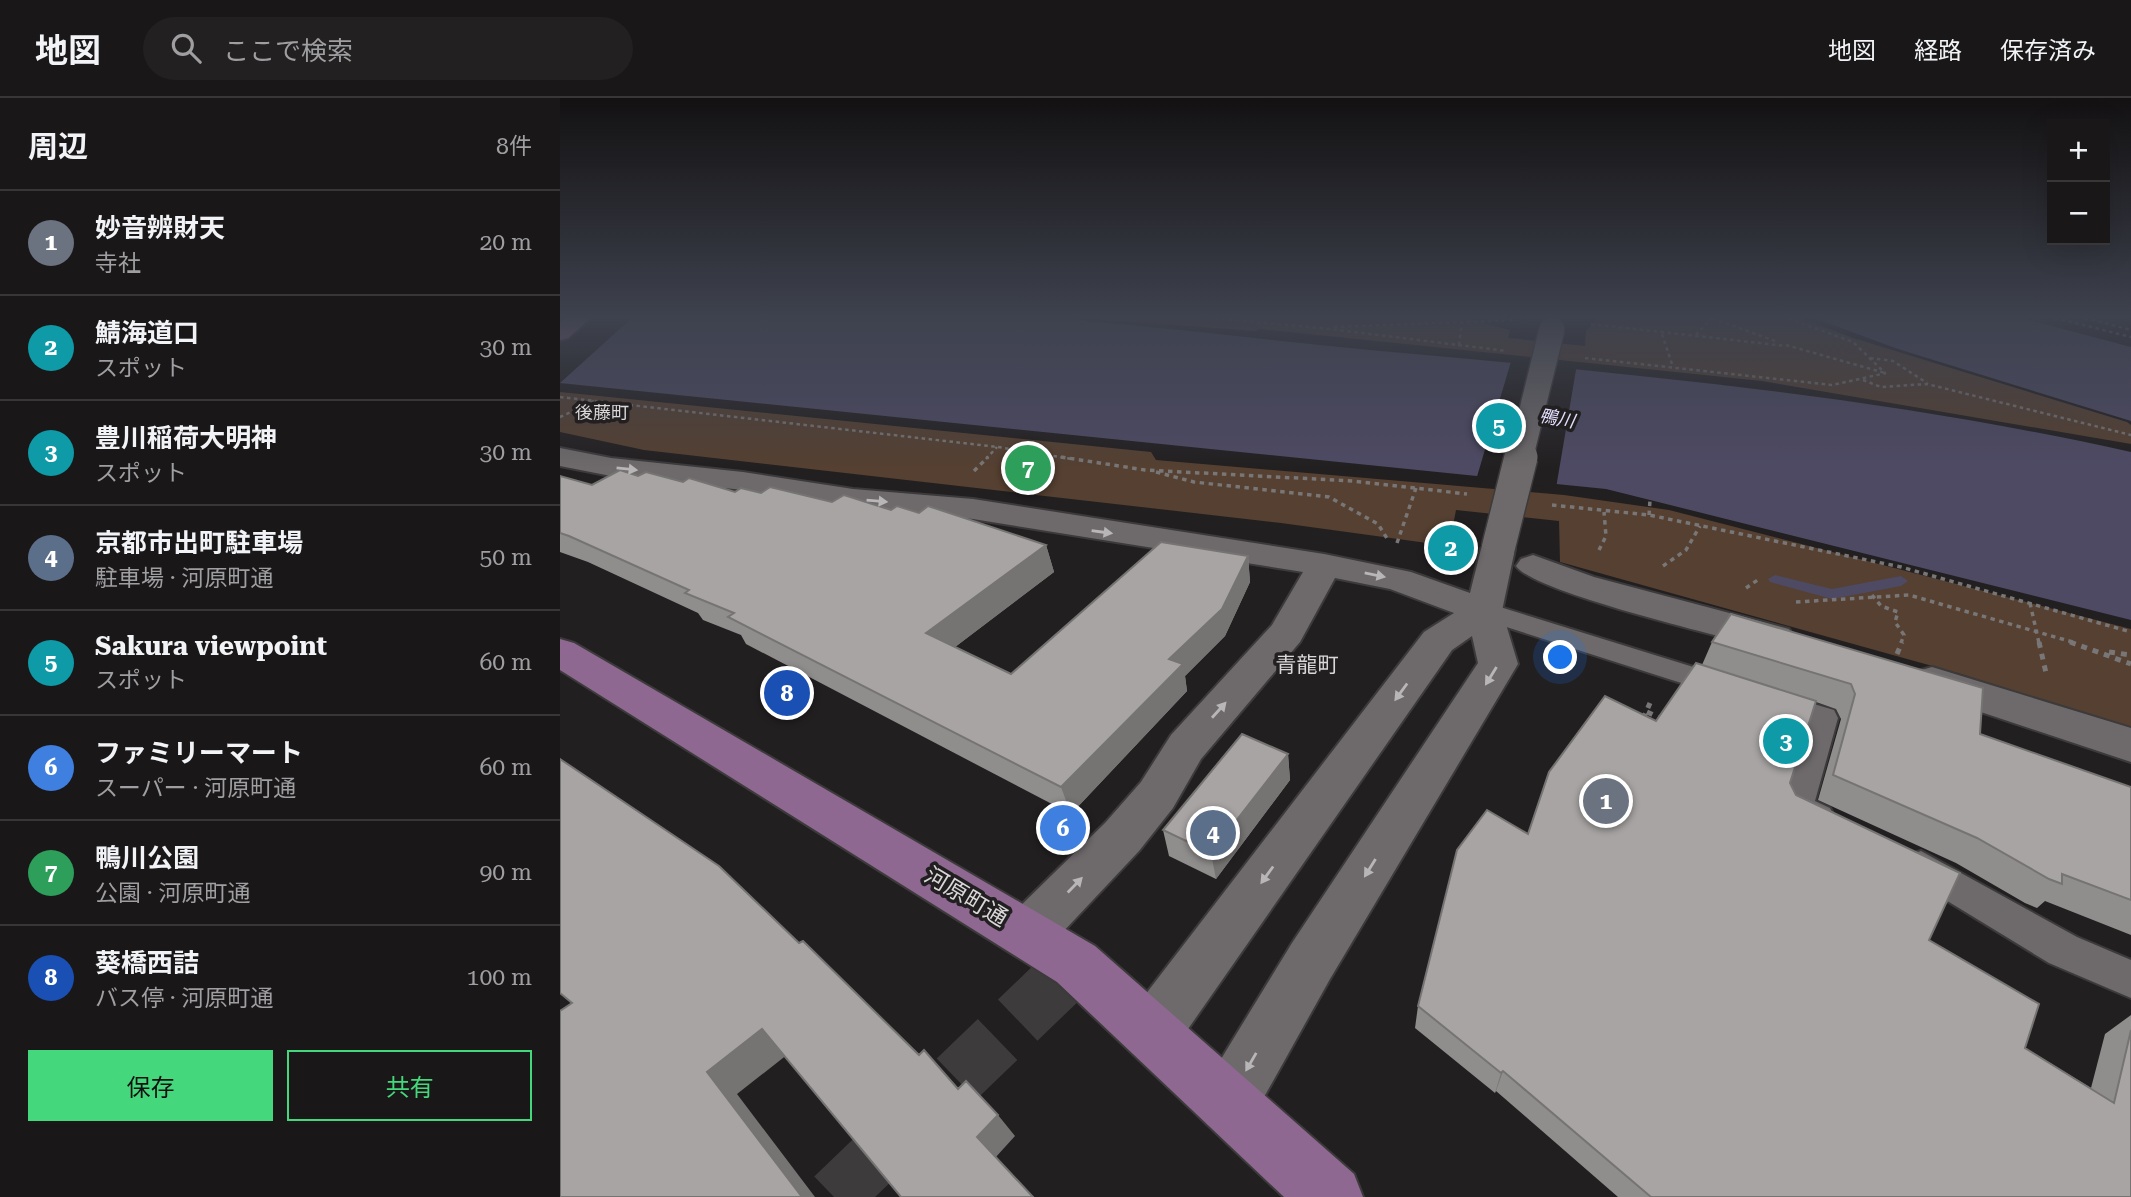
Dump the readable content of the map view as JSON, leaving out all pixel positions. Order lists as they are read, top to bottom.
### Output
{
  "streets": {
    "main road": ["河原町通"]
  },
  "districts": ["後藤町", "青龍町"],
  "water": ["鴨川"],
  "page": {
    "header": "地図",
    "search": "ここで検索",
    "nav": ["地図", "経路", "保存済み"],
    "heading": ["周辺", "8件"],
    "map_buttons": ["+", "−"],
    "list": [
      {
        "mark": "1",
        "name": "妙音辨財天",
        "note": "寺社",
        "value": "20 m"
      },
      {
        "mark": "2",
        "name": "鯖海道口",
        "note": "スポット",
        "value": "30 m"
      },
      {
        "mark": "3",
        "name": "豊川稲荷大明神",
        "note": "スポット",
        "value": "30 m"
      },
      {
        "mark": "4",
        "name": "京都市出町駐車場",
        "note": "駐車場 · 河原町通",
        "value": "50 m"
      },
      {
        "mark": "5",
        "name": "Sakura viewpoint",
        "note": "スポット",
        "value": "60 m"
      },
      {
        "mark": "6",
        "name": "ファミリーマート",
        "note": "スーパー · 河原町通",
        "value": "60 m"
      },
      {
        "mark": "7",
        "name": "鴨川公園",
        "note": "公園 · 河原町通",
        "value": "90 m"
      },
      {
        "mark": "8",
        "name": "葵橋西詰",
        "note": "バス停 · 河原町通",
        "value": "100 m"
      }
    ],
    "pins": [
      "5",
      "7",
      "2",
      "8",
      "3",
      "1",
      "6",
      "4"
    ],
    "buttons": ["保存", "共有"]
  }
}
